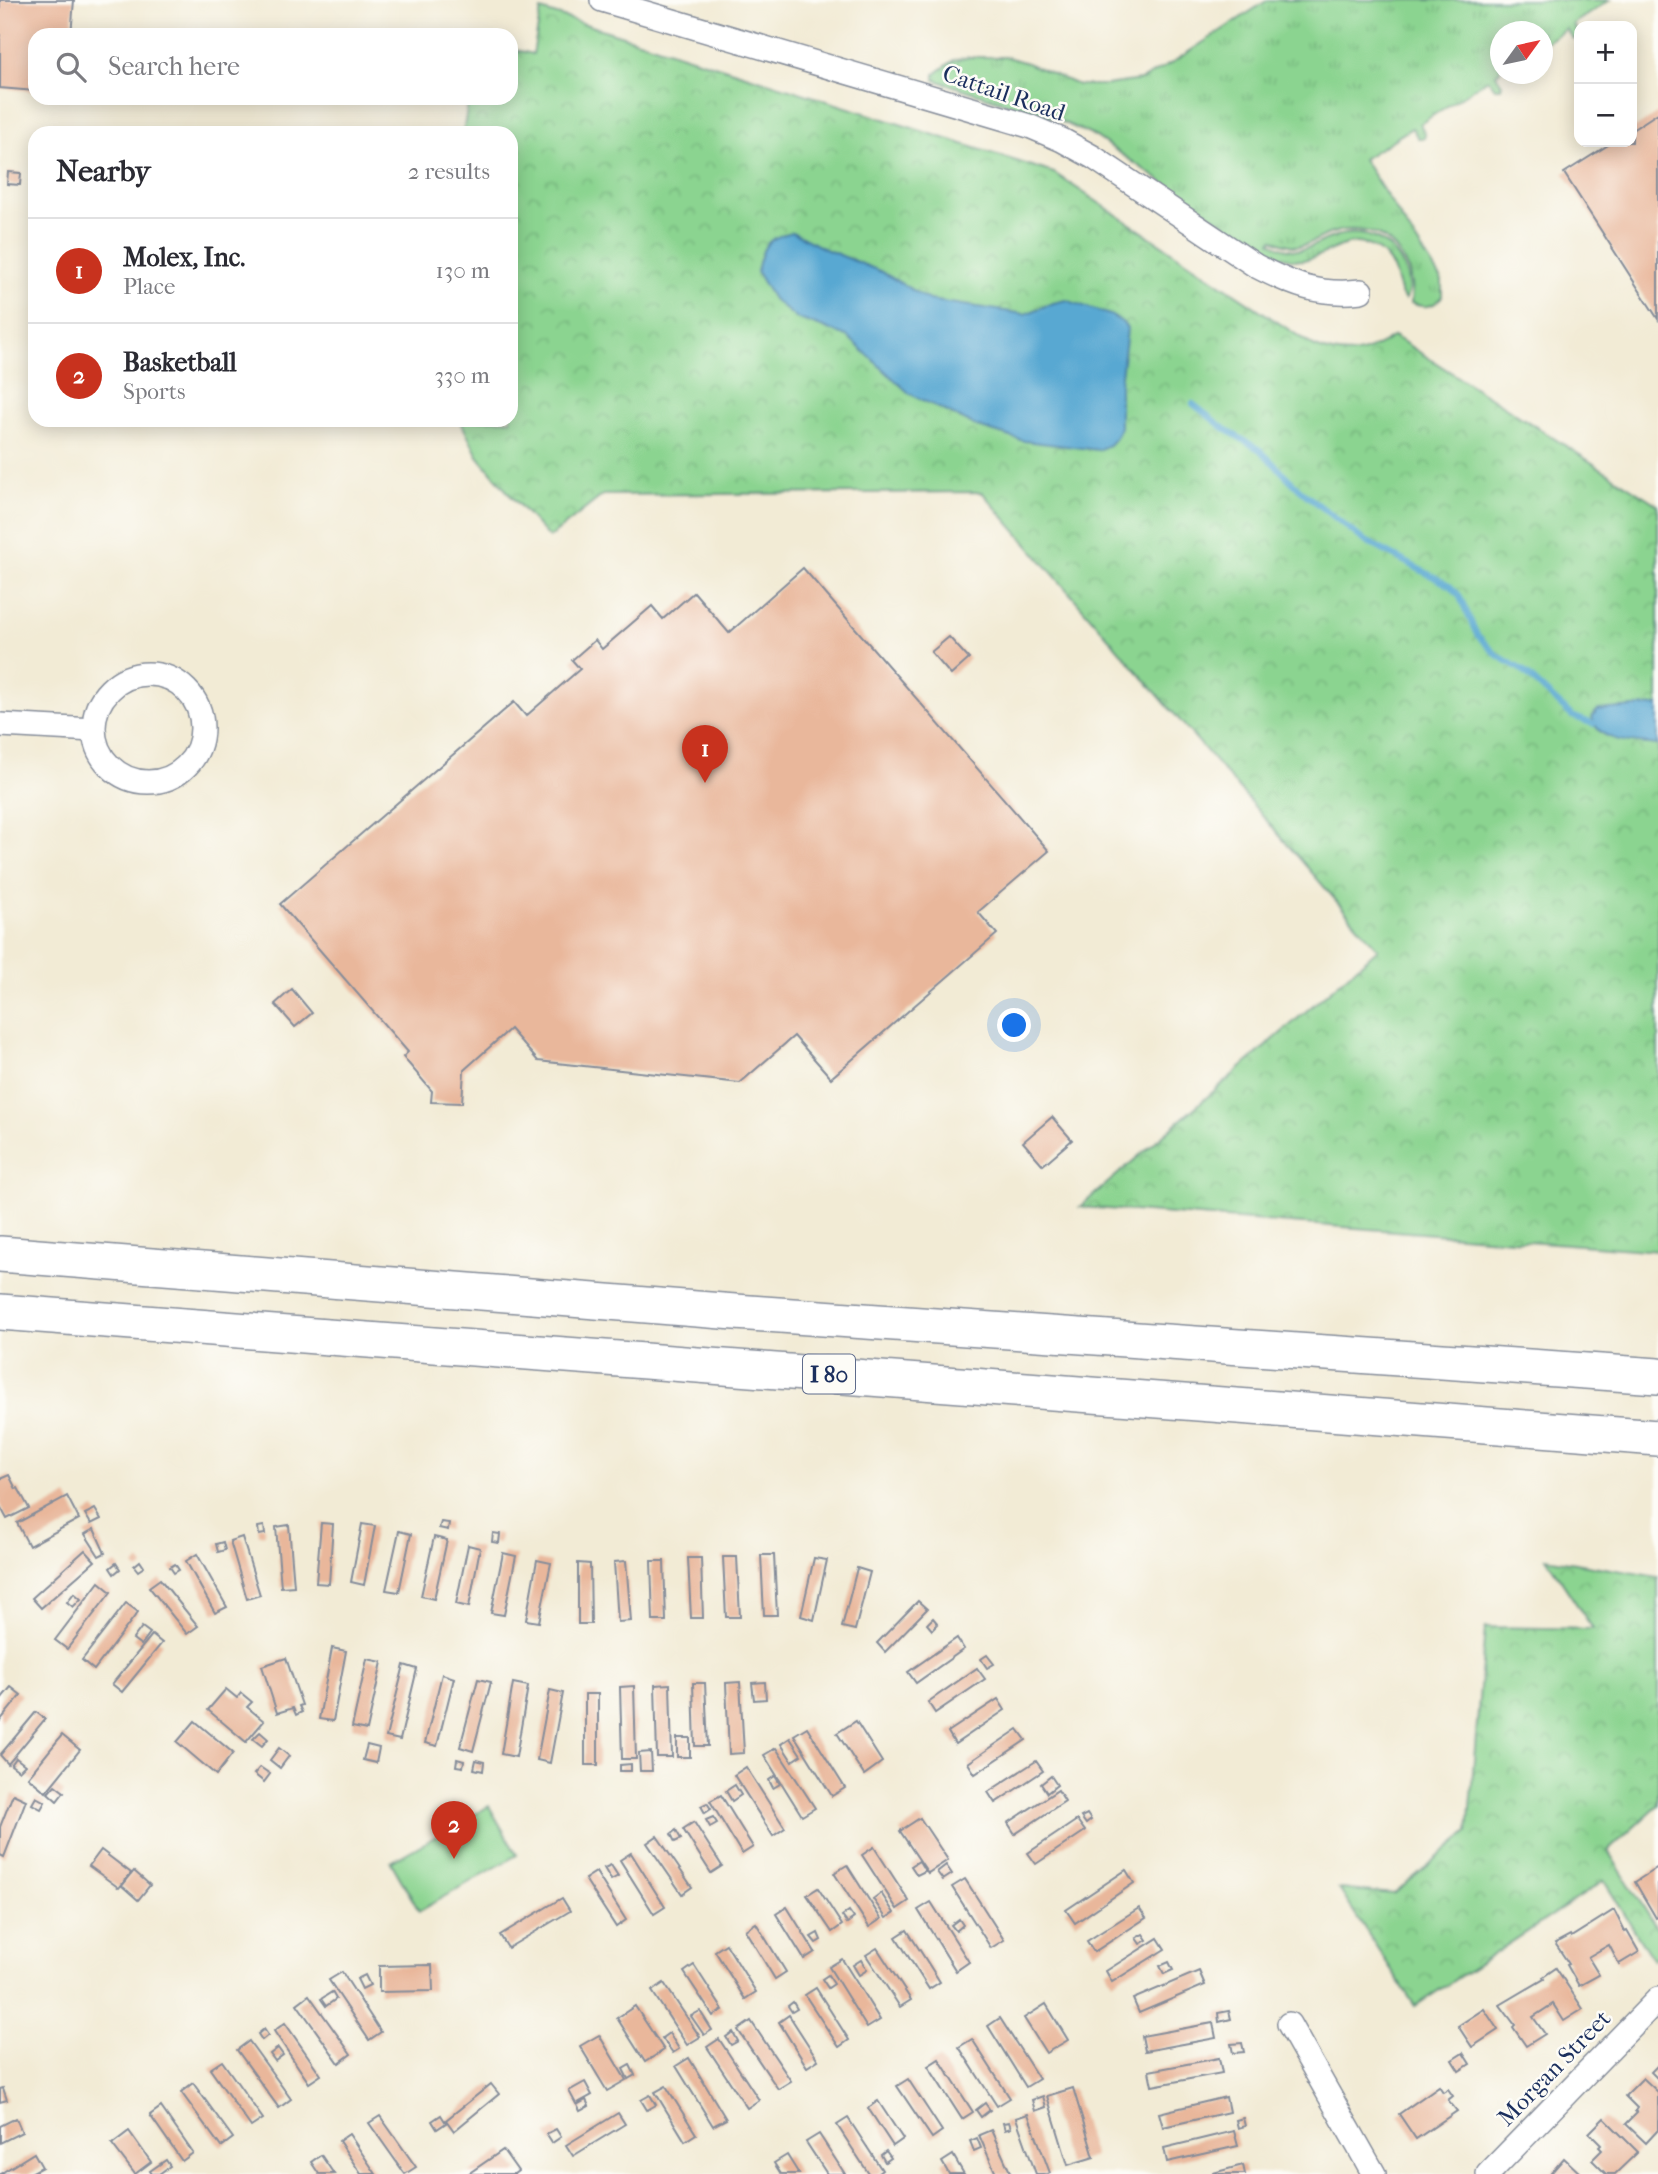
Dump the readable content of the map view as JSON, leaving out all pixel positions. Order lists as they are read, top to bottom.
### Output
{
  "streets": {
    "highway": ["I 80"],
    "street": ["Cattail Road", "Morgan Street"]
  },
  "north": "top right",
  "page": {
    "map_buttons": ["+", "−"],
    "search": "Search here",
    "heading": ["Nearby", "2 results"],
    "list": [
      {
        "mark": "1",
        "name": "Molex, Inc.",
        "note": "Place",
        "value": "130 m"
      },
      {
        "mark": "2",
        "name": "Basketball",
        "note": "Sports",
        "value": "330 m"
      }
    ],
    "pins": ["1", "2"]
  }
}
